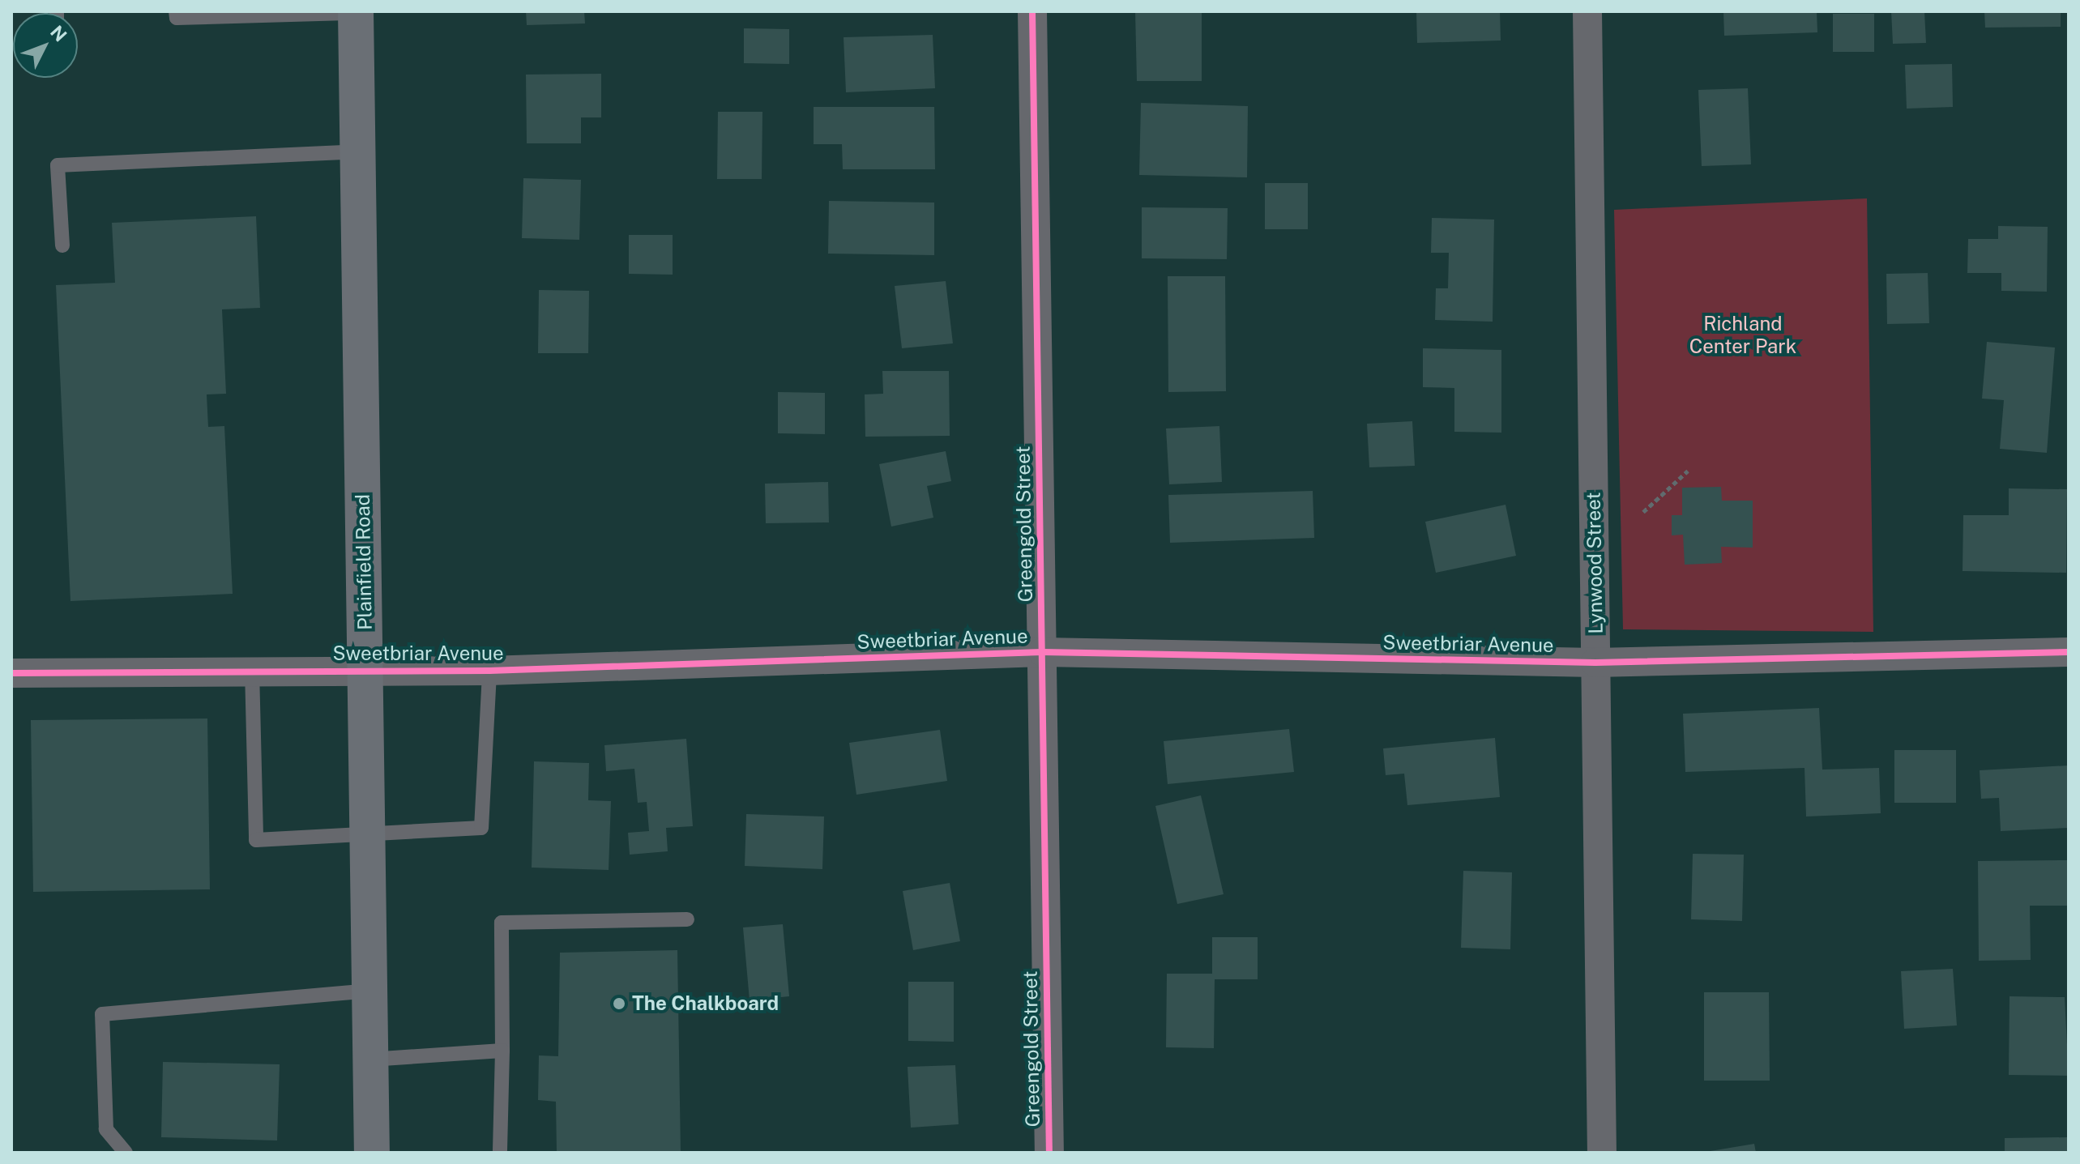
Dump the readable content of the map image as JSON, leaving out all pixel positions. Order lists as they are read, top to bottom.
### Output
{
  "streets": {
    "main road": ["Plainfield Road"],
    "street": ["Greengold Street", "Lynwood Street", "Sweetbriar Avenue"]
  },
  "crossings": [
    ["Greengold Street", "Sweetbriar Avenue"],
    ["Plainfield Road", "Sweetbriar Avenue"],
    ["Lynwood Street", "Sweetbriar Avenue"]
  ],
  "parks": ["Richland Center Park"],
  "places": ["The Chalkboard"],
  "north": "top right"
}
